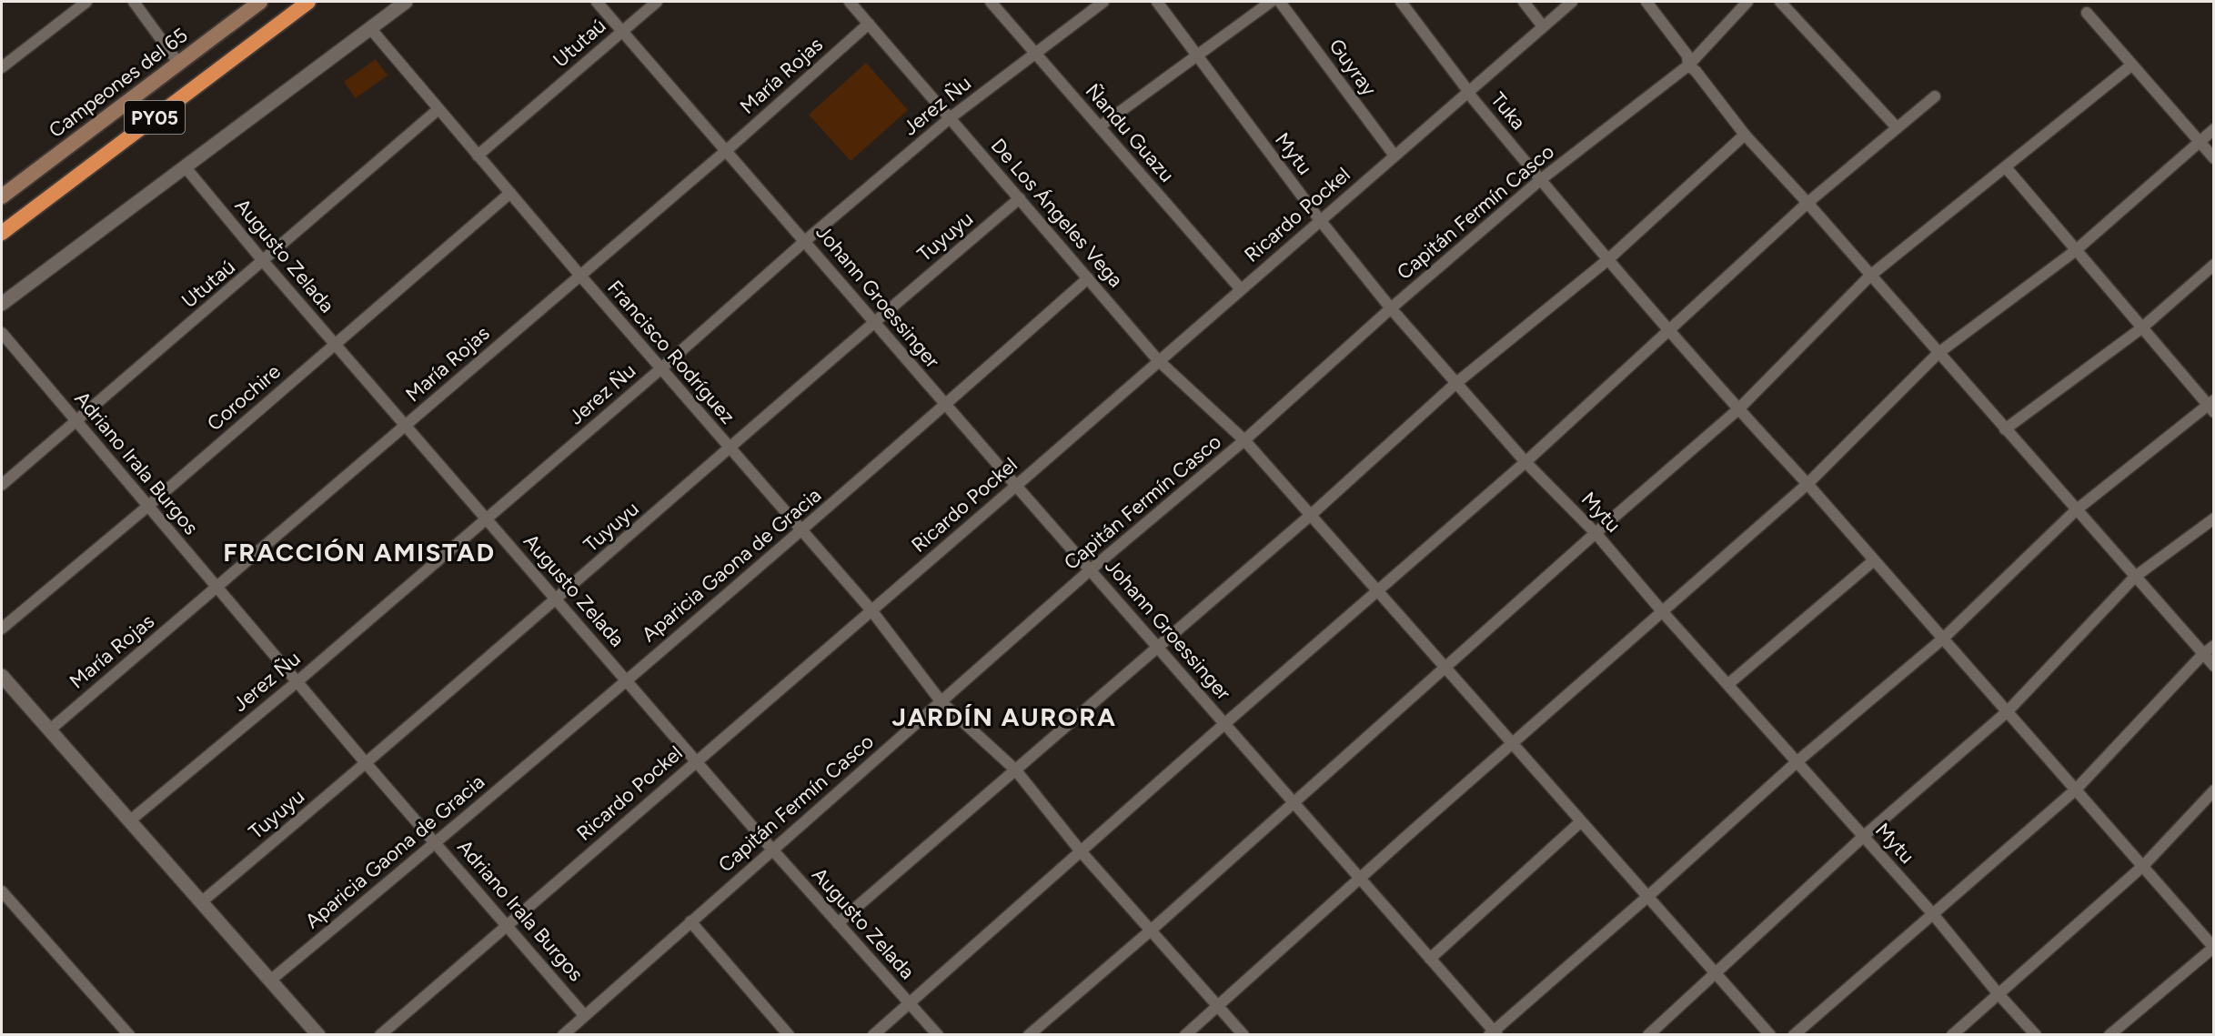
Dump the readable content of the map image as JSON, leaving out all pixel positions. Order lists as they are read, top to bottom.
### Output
{
  "streets": {
    "highway": ["PY05"],
    "main road": ["Campeones del 65"],
    "street": [
      "Ututaú",
      "Guyray",
      "María Rojas",
      "Jerez Ñu",
      "Tuka",
      "Ñandu Guazu",
      "Mytu",
      "Capitán Fermín Casco",
      "De Los Ángeles Vega",
      "Ricardo Pockel",
      "Tuyuyu",
      "Augusto Zelada",
      "Johann Groessinger",
      "Francisco Rodríguez",
      "Corochire",
      "Adriano Irala Burgos",
      "Aparicia Gaona de Gracia"
    ]
  },
  "crossings": [
    ["Ututaú", "Augusto Zelada"],
    ["Ututaú", "Johann Groessinger"],
    ["Ututaú", "Francisco Rodríguez"],
    ["Ututaú", "Adriano Irala Burgos"],
    ["Guyray", "Ricardo Pockel"],
    ["María Rojas", "De Los Ángeles Vega"],
    ["María Rojas", "Augusto Zelada"],
    ["María Rojas", "Johann Groessinger"],
    ["María Rojas", "Francisco Rodríguez"],
    ["María Rojas", "Adriano Irala Burgos"],
    ["Jerez Ñu", "Ñandu Guazu"],
    ["Jerez Ñu", "De Los Ángeles Vega"],
    ["Jerez Ñu", "Augusto Zelada"],
    ["Jerez Ñu", "Johann Groessinger"],
    ["Jerez Ñu", "Francisco Rodríguez"],
    ["Jerez Ñu", "Adriano Irala Burgos"],
    ["Tuka", "Capitán Fermín Casco"],
    ["Tuka", "Ricardo Pockel"],
    ["Ñandu Guazu", "Ricardo Pockel"],
    ["Mytu", "Capitán Fermín Casco"],
    ["Mytu", "Ricardo Pockel"],
    ["Capitán Fermín Casco", "De Los Ángeles Vega"],
    ["Capitán Fermín Casco", "Augusto Zelada"],
    ["Capitán Fermín Casco", "Johann Groessinger"],
    ["Capitán Fermín Casco", "Francisco Rodríguez"],
    ["Capitán Fermín Casco", "Adriano Irala Burgos"],
    ["De Los Ángeles Vega", "Ricardo Pockel"],
    ["De Los Ángeles Vega", "Tuyuyu"],
    ["De Los Ángeles Vega", "Aparicia Gaona de Gracia"],
    ["Ricardo Pockel", "Augusto Zelada"],
    ["Ricardo Pockel", "Johann Groessinger"],
    ["Ricardo Pockel", "Francisco Rodríguez"],
    ["Ricardo Pockel", "Adriano Irala Burgos"],
    ["Tuyuyu", "Augusto Zelada"],
    ["Tuyuyu", "Johann Groessinger"],
    ["Tuyuyu", "Francisco Rodríguez"],
    ["Tuyuyu", "Adriano Irala Burgos"],
    ["Augusto Zelada", "Corochire"],
    ["Augusto Zelada", "Aparicia Gaona de Gracia"],
    ["Johann Groessinger", "Aparicia Gaona de Gracia"],
    ["Francisco Rodríguez", "Corochire"],
    ["Francisco Rodríguez", "Aparicia Gaona de Gracia"],
    ["Corochire", "Adriano Irala Burgos"],
    ["Adriano Irala Burgos", "Aparicia Gaona de Gracia"]
  ],
  "districts": ["FRACCIÓN AMISTAD", "JARDÍN AURORA"]
}
